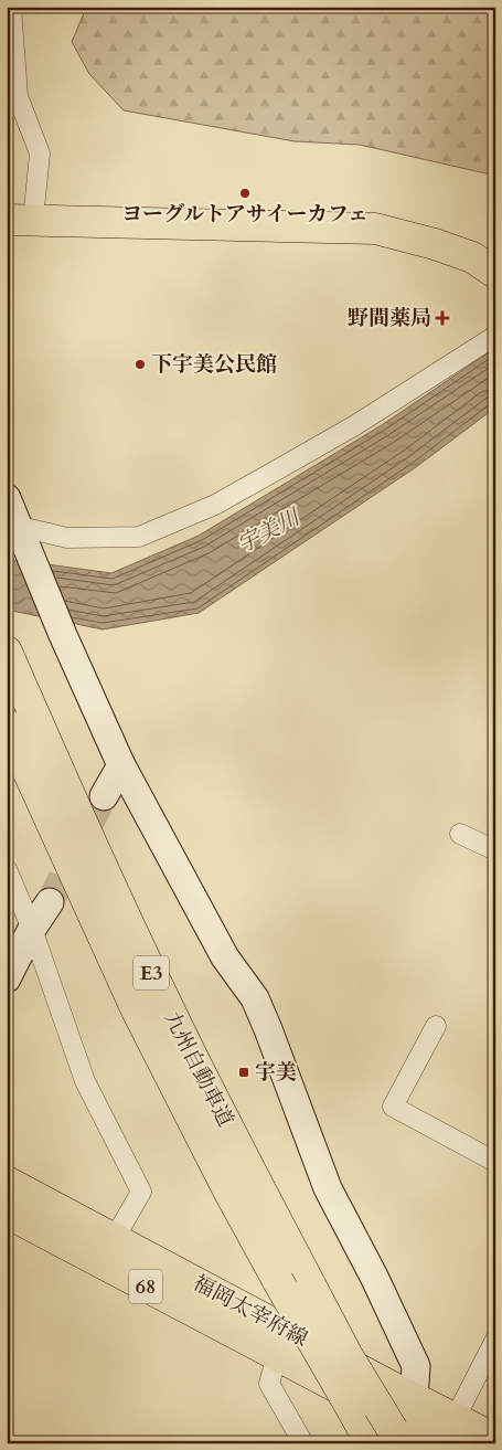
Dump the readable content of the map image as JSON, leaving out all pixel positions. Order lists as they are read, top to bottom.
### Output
{
  "streets": {
    "main road": [
      "E3",
      "九州自動車道",
      "68",
      "福岡太宰府線"
    ]
  },
  "water": ["宇美川"],
  "places": {
    "other": ["ヨーグルトアサイーカフェ", "下宇美公民館"],
    "health": ["野間薬局"],
    "transit": ["宇美"]
  }
}
